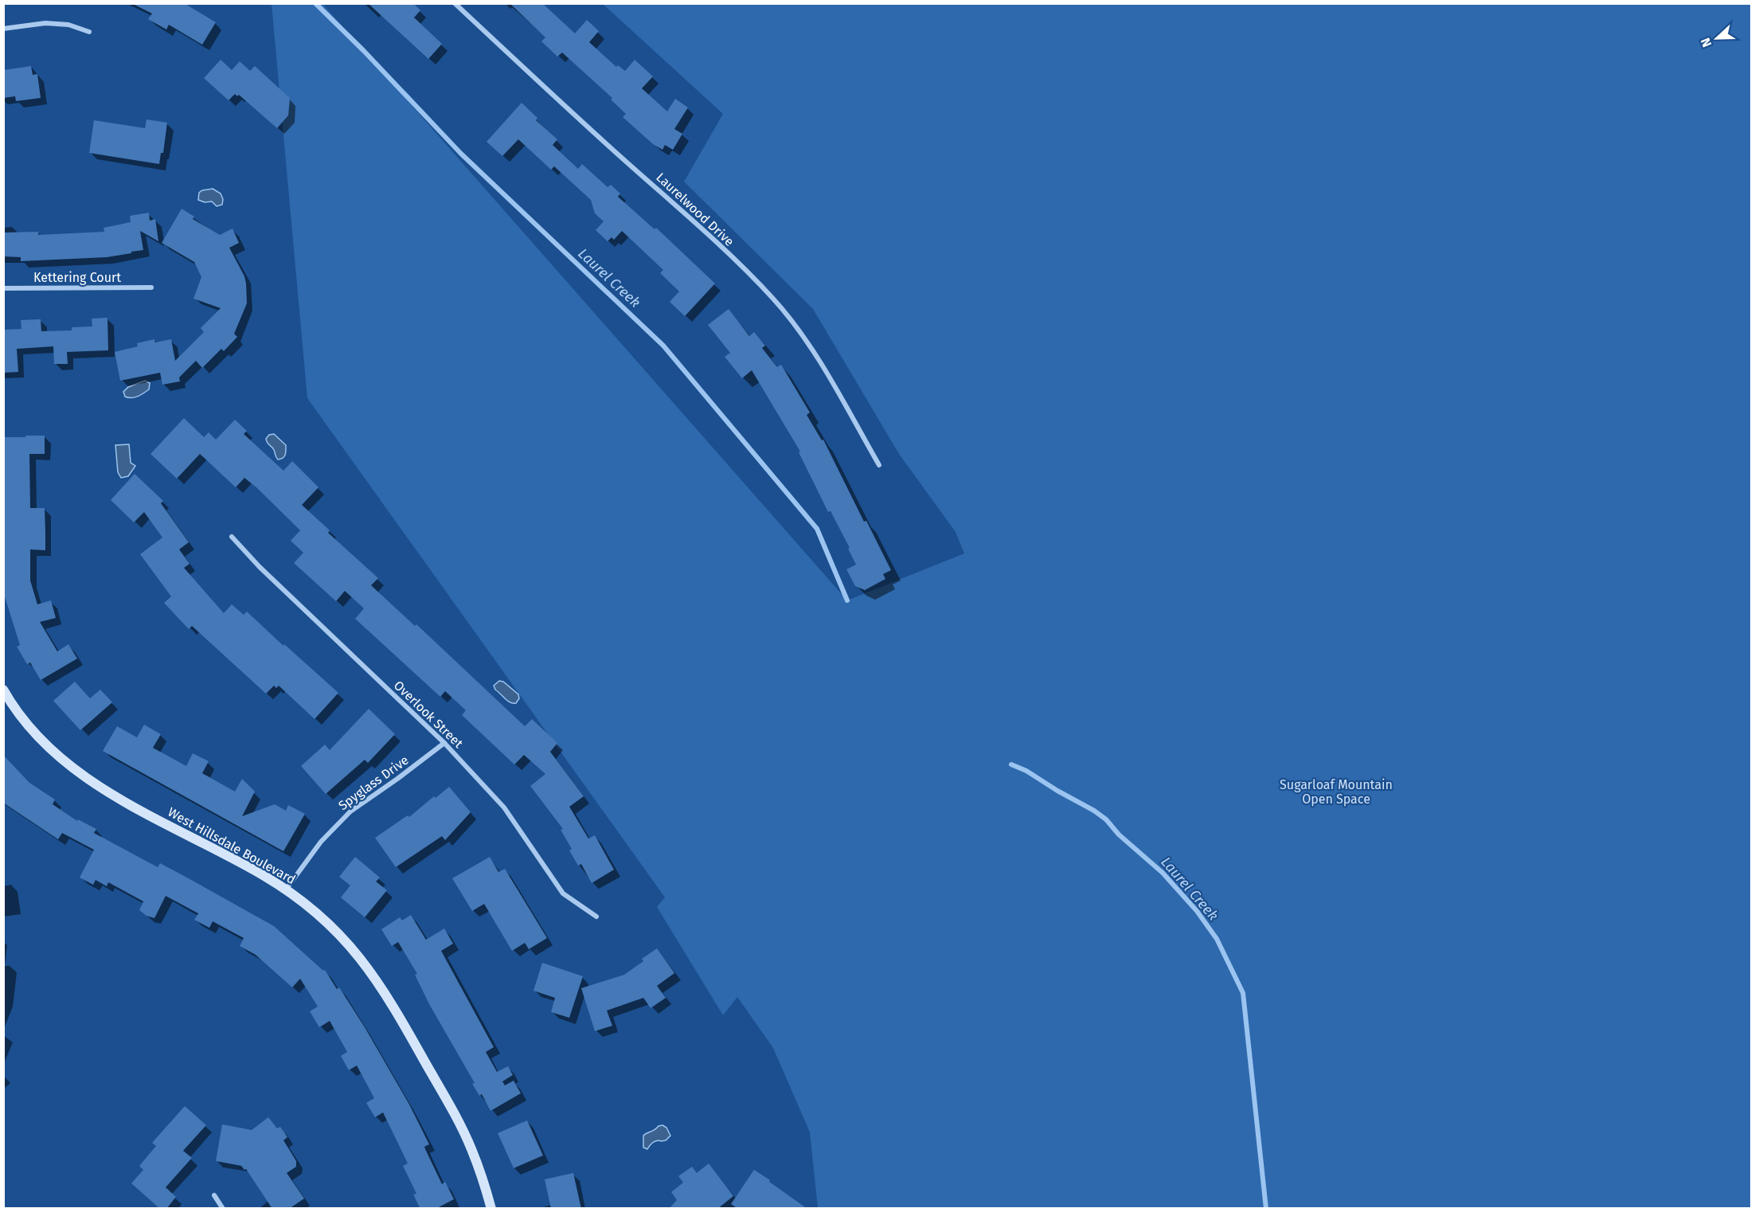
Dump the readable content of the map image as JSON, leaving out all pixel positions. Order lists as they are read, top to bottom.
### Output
{
  "streets": {
    "main road": ["West Hillsdale Boulevard"],
    "street": [
      "Laurelwood Drive",
      "Kettering Court",
      "Overlook Street",
      "Spyglass Drive"
    ]
  },
  "crossings": [
    ["Overlook Street", "Spyglass Drive"],
    ["Spyglass Drive", "West Hillsdale Boulevard"]
  ],
  "water": ["Laurel Creek"],
  "parks": ["Sugarloaf Mountain Open Space"],
  "north": "left"
}
